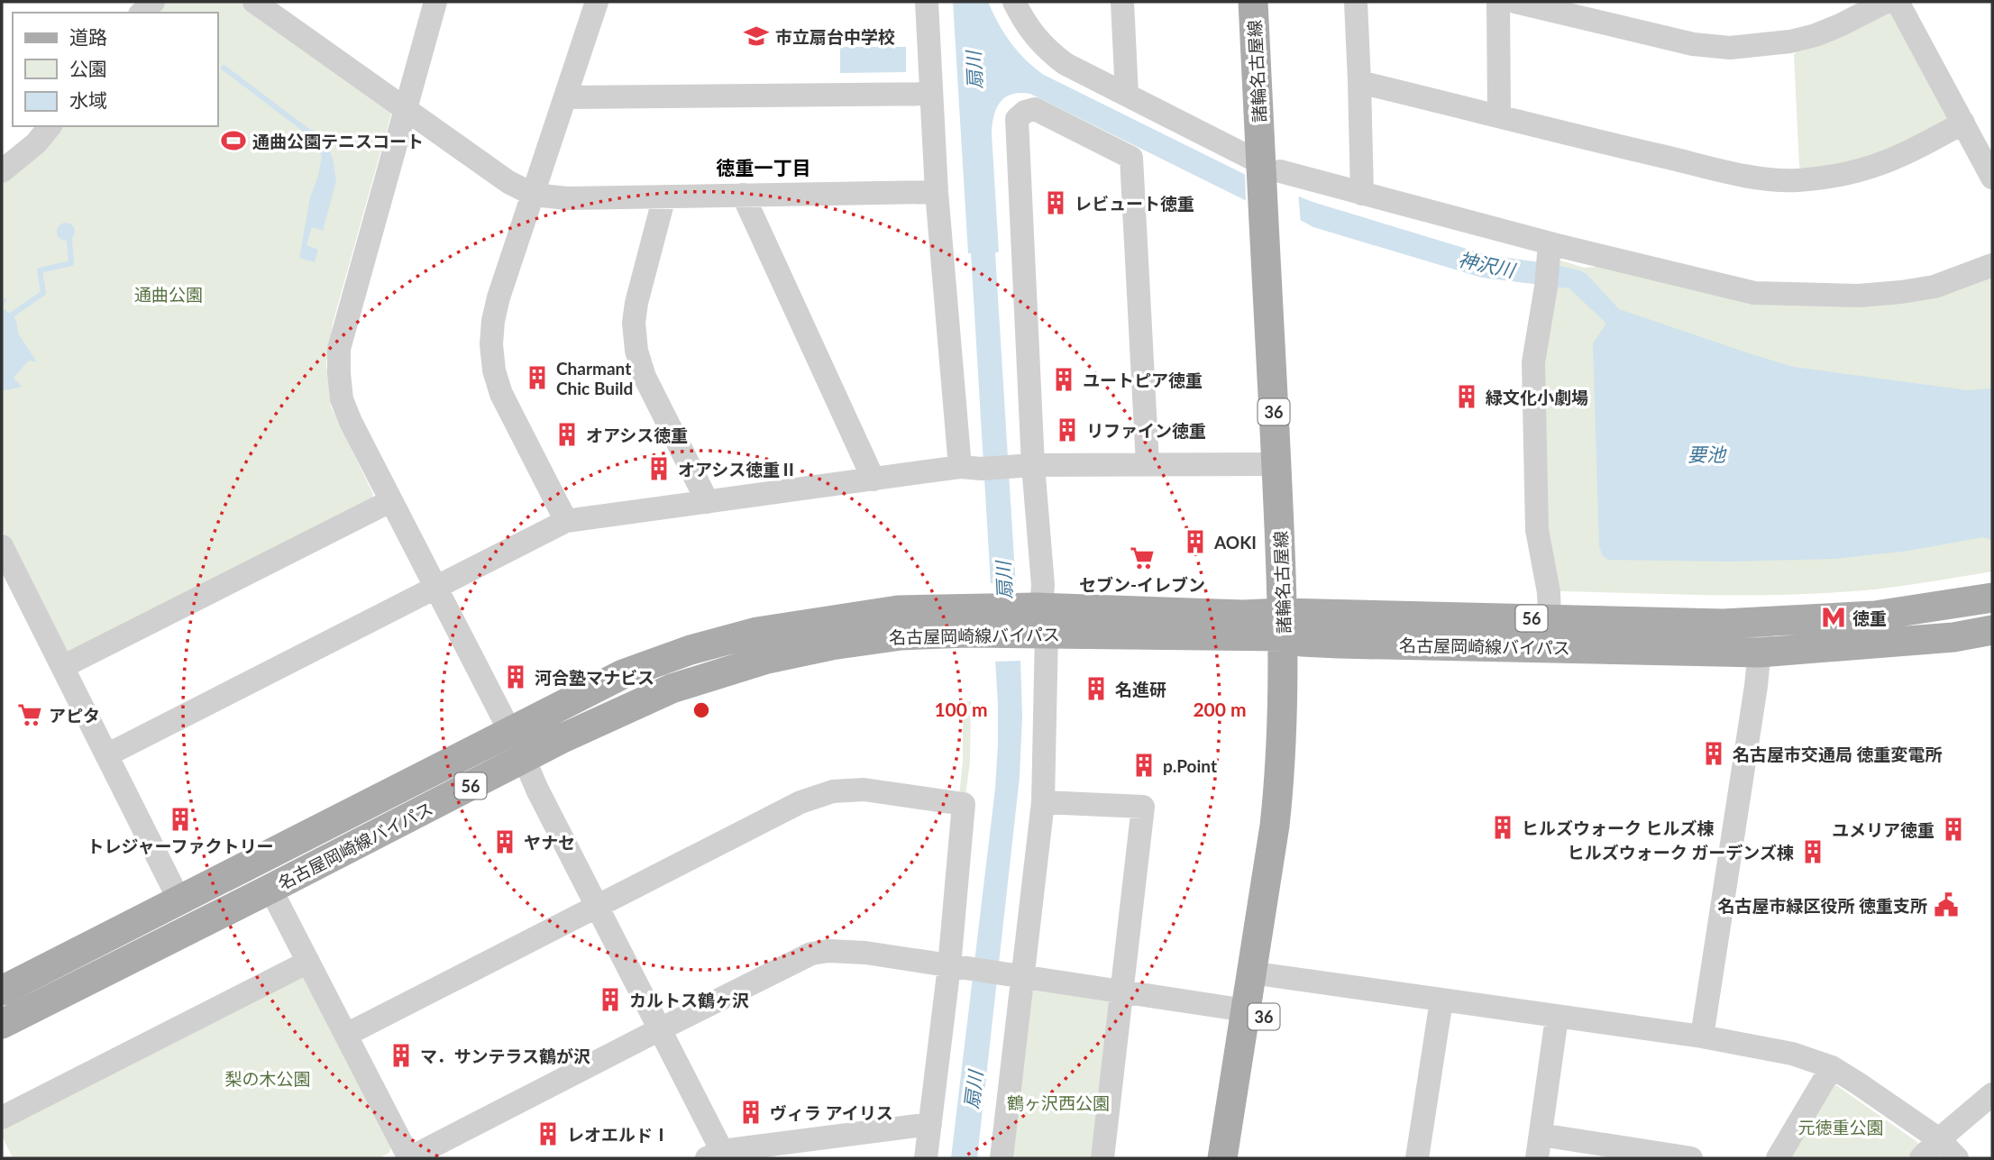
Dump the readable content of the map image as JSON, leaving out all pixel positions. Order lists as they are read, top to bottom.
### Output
{
  "streets": {
    "main road": [
      "諸輪名古屋線",
      "36",
      "56",
      "名古屋岡崎線バイパス"
    ]
  },
  "crossings": [
    ["諸輪名古屋線", "名古屋岡崎線バイパス"]
  ],
  "districts": ["徳重一丁目"],
  "water": ["扇川", "神沢川", "要池"],
  "parks": [
    "通曲公園",
    "梨の木公園",
    "鶴ヶ沢西公園",
    "元徳重公園"
  ],
  "places": {
    "school or university": ["市立扇台中学校"],
    "sports": ["通曲公園テニスコート"],
    "building": [
      "レビュート徳重",
      "Charmant Chic Build",
      "ユートピア徳重",
      "緑文化小劇場",
      "リファイン徳重",
      "オアシス徳重",
      "オアシス徳重Ⅱ",
      "AOKI",
      "河合塾マナビス",
      "名進研",
      "名古屋市交通局 徳重変電所",
      "p.Point",
      "トレジャーファクトリー",
      "ヒルズウォーク ヒルズ棟",
      "ユメリア徳重",
      "ヤナセ",
      "ヒルズウォーク ガーデンズ棟",
      "カルトス鶴ヶ沢",
      "マ．サンテラス鶴が沢",
      "ヴィラ アイリス",
      "レオエルドⅠ"
    ],
    "supermarket": ["セブン-イレブン", "アピタ"],
    "metro station": ["徳重"],
    "public building": ["名古屋市緑区役所 徳重支所"]
  },
  "legend": ["道路", "公園", "水域"],
  "rings": ["100 m", "200 m"]
}
